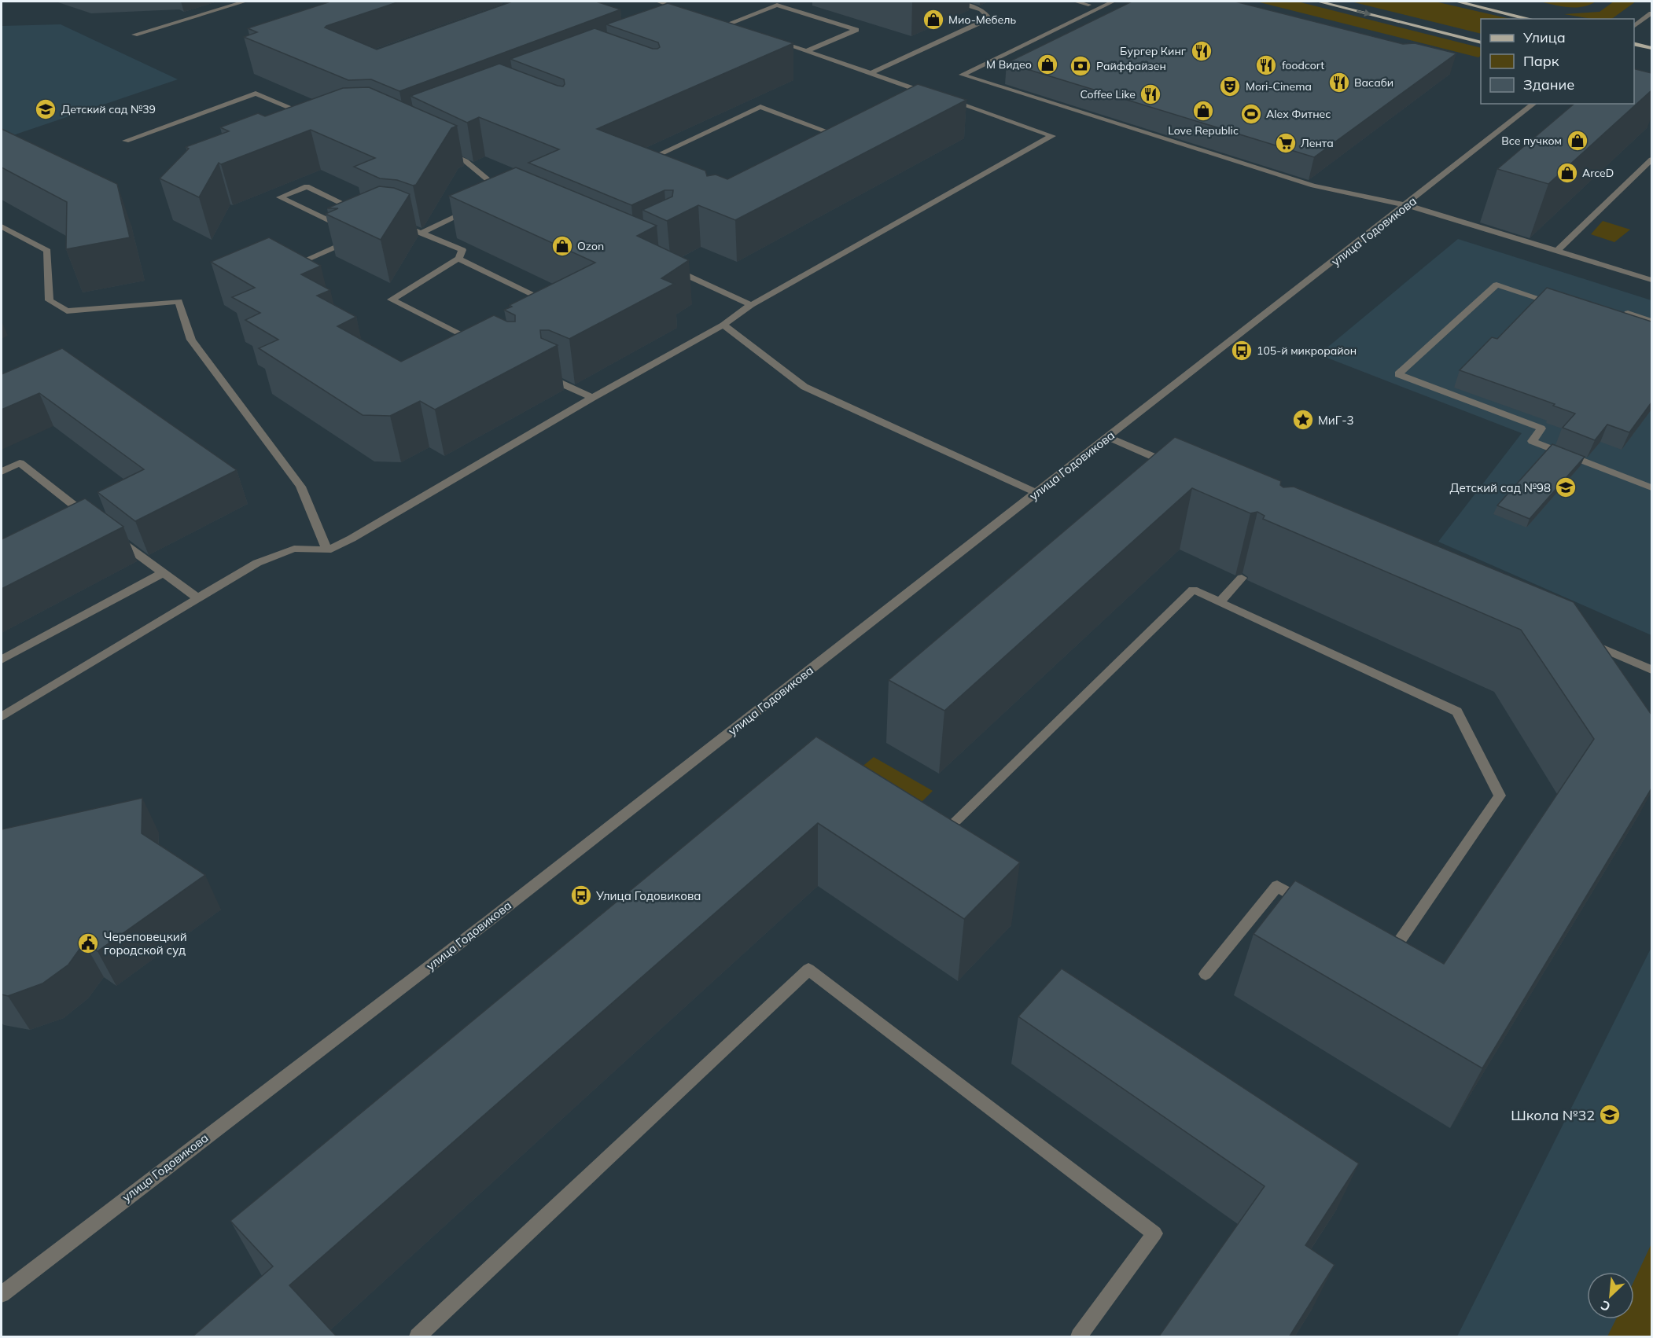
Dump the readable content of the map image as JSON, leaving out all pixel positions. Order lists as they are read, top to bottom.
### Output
{
  "streets": {
    "street": ["улица Годовикова"]
  },
  "places": {
    "shop": [
      "Мио-Мебель",
      "М Видео",
      "Love Republic",
      "Все пучком",
      "ArceD",
      "Ozon"
    ],
    "restaurant": [
      "Бургер Кинг",
      "foodcort",
      "Васаби",
      "Coffee Like"
    ],
    "bank": ["Райффайзен"],
    "theatre": ["Mori-Cinema"],
    "school or university": ["Детский сад №39", "Детский сад №98", "Школа №32"],
    "sports": ["Alex Фитнес"],
    "supermarket": ["Лента"],
    "bus stop": ["105-й микрорайон", "Улица Годовикова"],
    "place": ["МиГ-3"],
    "public building": ["Череповецкий городской суд"]
  },
  "legend": ["Улица", "Парк", "Здание"],
  "north": "bottom left"
}
